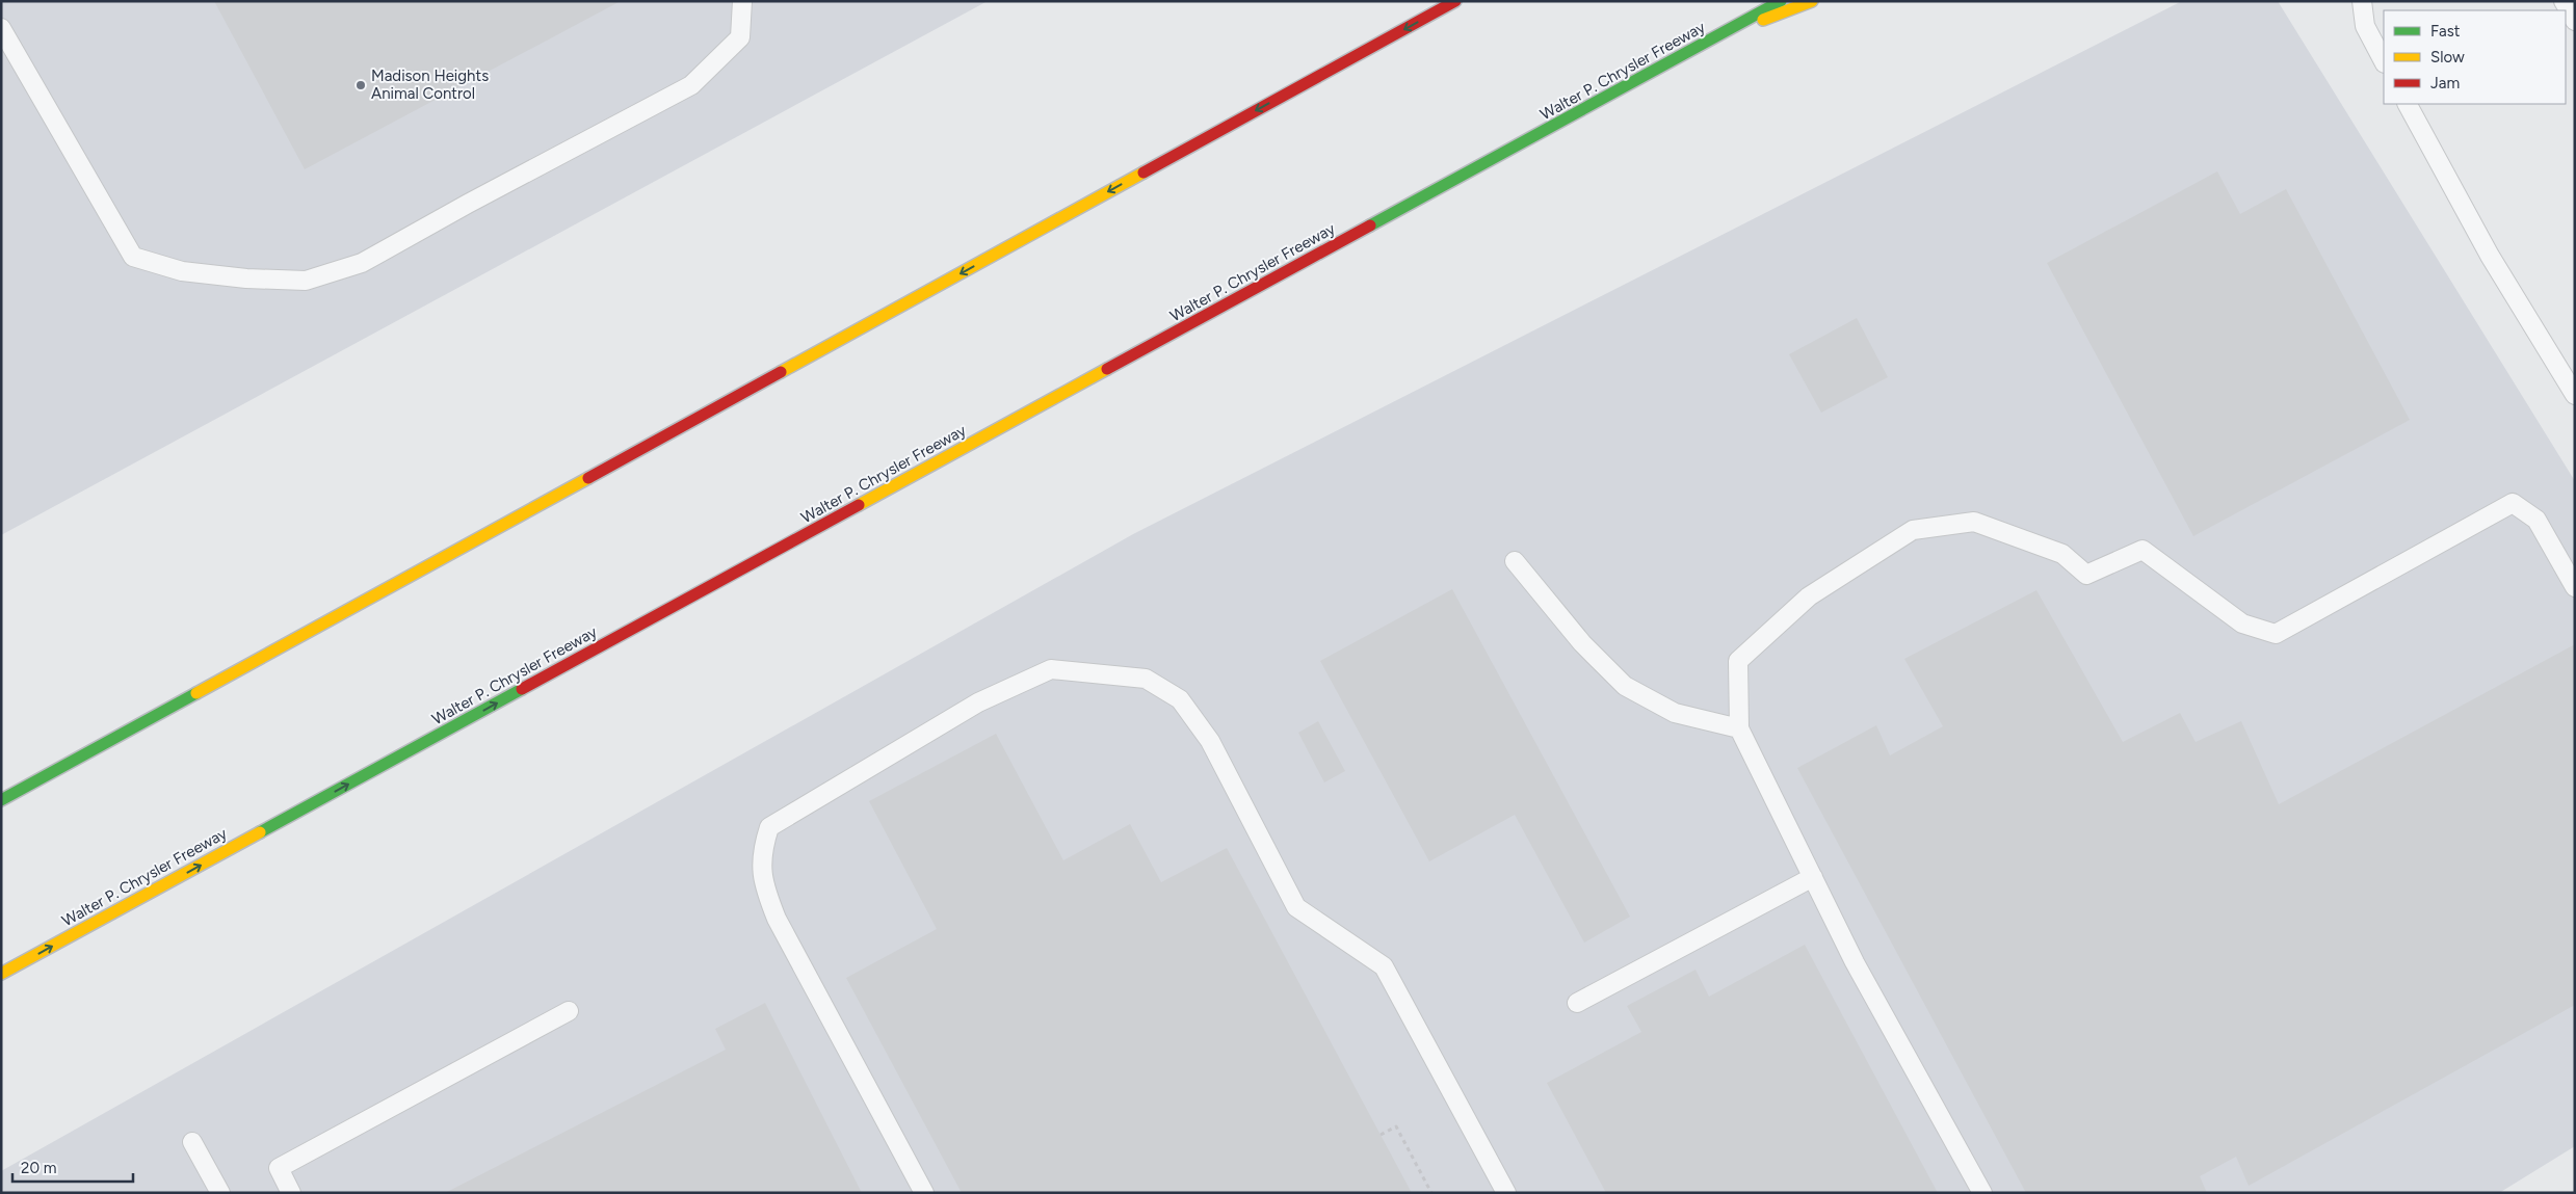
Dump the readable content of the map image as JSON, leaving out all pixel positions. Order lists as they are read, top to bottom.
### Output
{
  "streets": {
    "highway": ["Walter P. Chrysler Freeway"]
  },
  "one_way": ["Walter P. Chrysler Freeway"],
  "places": ["Madison Heights Animal Control"],
  "legend": ["Fast", "Slow", "Jam"],
  "scale_bar": "20 m"
}
